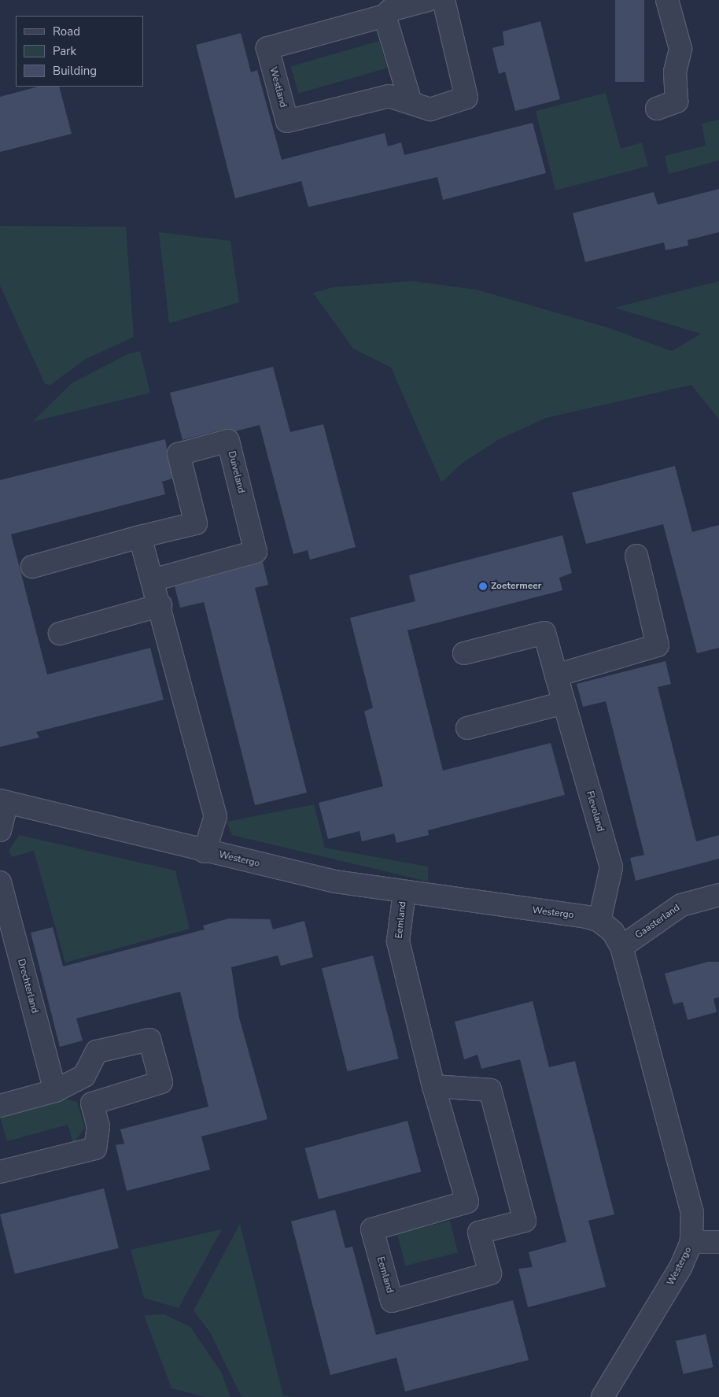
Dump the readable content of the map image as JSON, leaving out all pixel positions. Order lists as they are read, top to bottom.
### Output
{
  "streets": {
    "street": [
      "Westland",
      "Duiveland",
      "Flevoland",
      "Westergo",
      "Eemland",
      "Gaasterland",
      "Drechterland"
    ]
  },
  "crossings": [
    ["Flevoland", "Westergo"],
    ["Westergo", "Eemland"],
    ["Westergo", "Gaasterland"]
  ],
  "places": ["Zoetermeer"],
  "legend": ["Road", "Park", "Building"]
}
